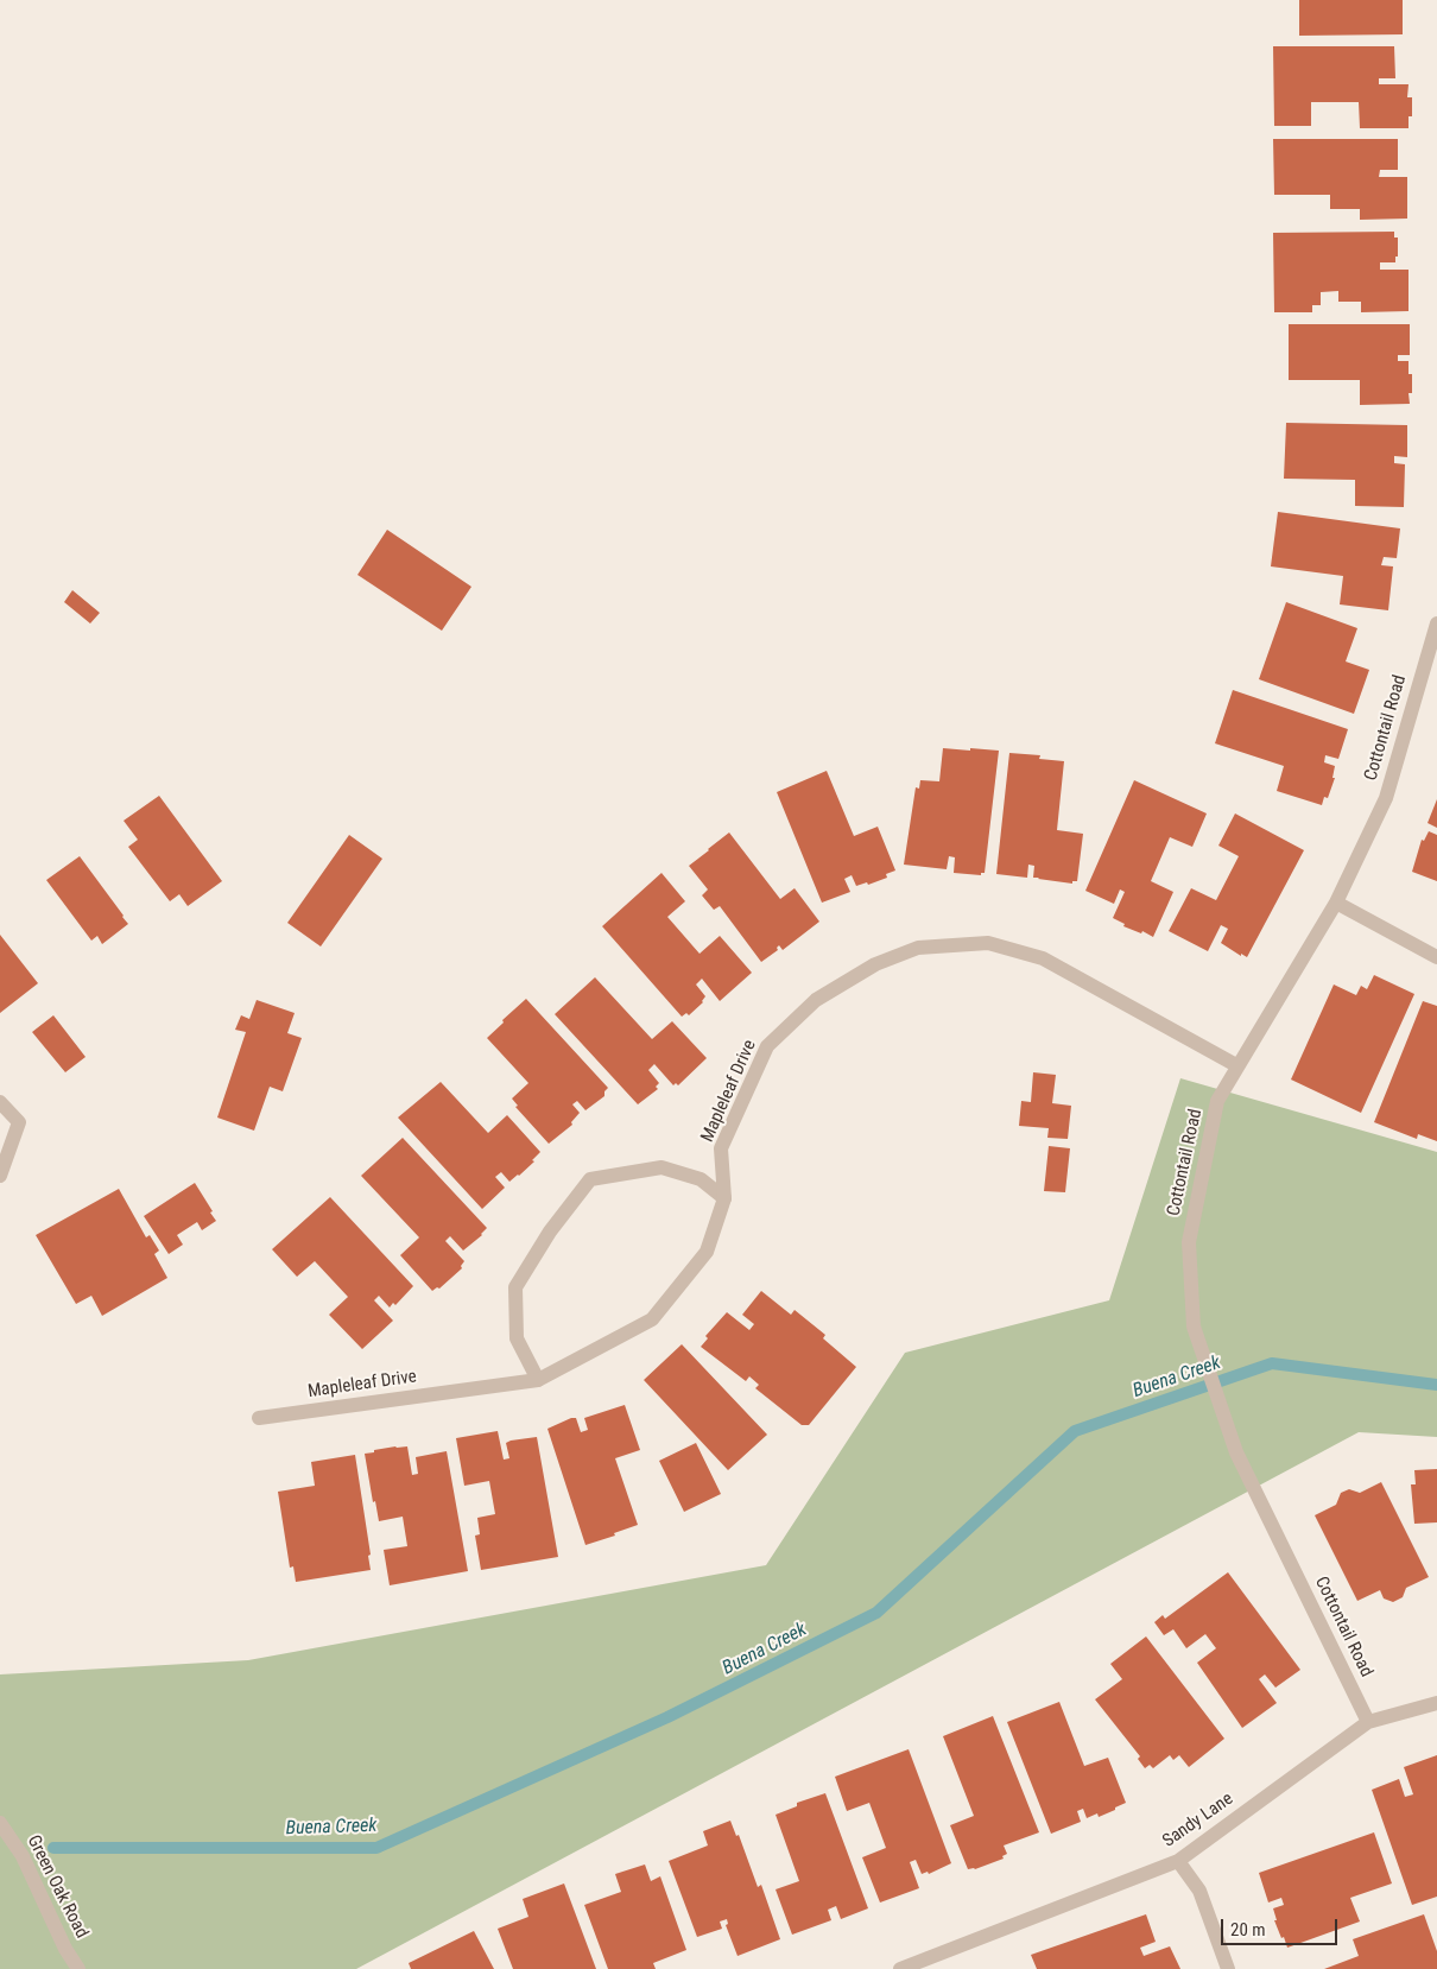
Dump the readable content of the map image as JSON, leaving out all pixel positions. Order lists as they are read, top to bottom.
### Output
{
  "streets": {
    "street": [
      "Cottontail Road",
      "Mapleleaf Drive",
      "Sandy Lane",
      "Green Oak Road"
    ]
  },
  "crossings": [
    ["Cottontail Road", "Mapleleaf Drive"],
    ["Cottontail Road", "Sandy Lane"]
  ],
  "water": ["Buena Creek"],
  "scale_bar": "20 m"
}
